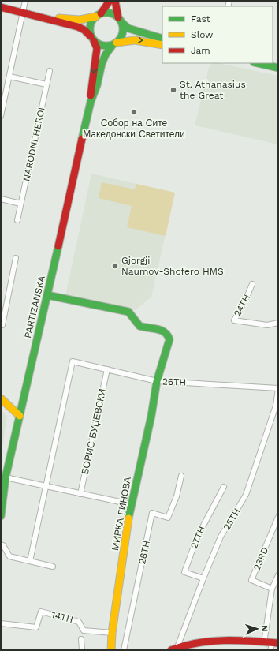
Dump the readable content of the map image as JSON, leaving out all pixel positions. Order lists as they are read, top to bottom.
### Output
{
  "streets": {
    "street": [
      "NARODNI HEROI",
      "24TH",
      "PARTIZANSKA",
      "26TH",
      "БОРИС БУЏЕВСКИ",
      "МИРКА ГИНОВА",
      "25TH",
      "27TH",
      "28TH",
      "23RD",
      "14TH"
    ]
  },
  "crossings": [
    ["PARTIZANSKA", "МИРКА ГИНОВА"],
    ["26TH", "БОРИС БУЏЕВСКИ"],
    ["26TH", "МИРКА ГИНОВА"],
    ["26TH", "25TH"],
    ["МИРКА ГИНОВА", "14TH"],
    ["25TH", "27TH"]
  ],
  "places": ["St. Athanasius the Great", "Собор на Сите Македонски Светители", "Gjorgji Naumov-Shofero HMS"],
  "legend": ["Fast", "Slow", "Jam"],
  "north": "right"
}
